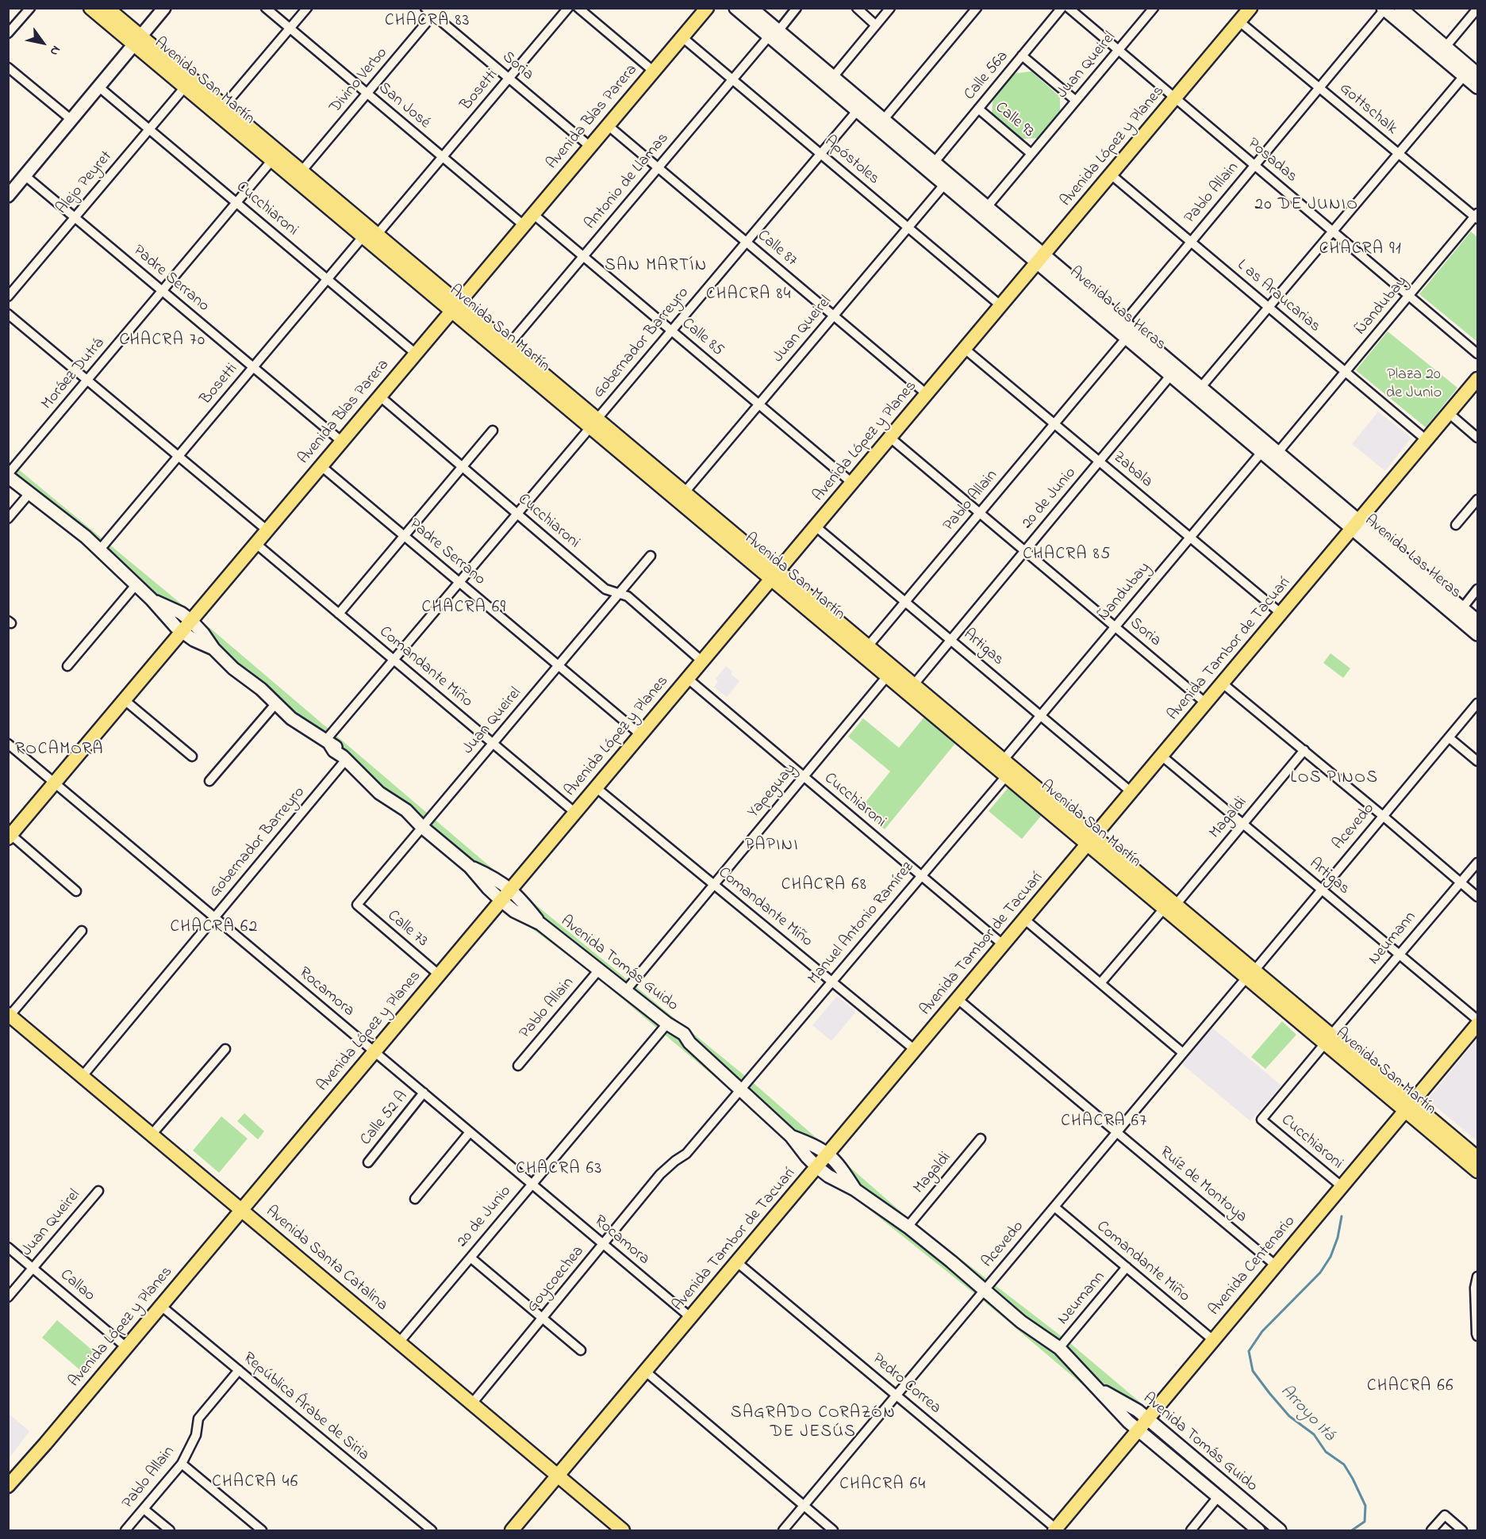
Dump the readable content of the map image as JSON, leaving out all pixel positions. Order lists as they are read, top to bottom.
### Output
{
  "streets": {
    "main road": [
      "Avenida San Martín",
      "Avenida Blas Parera",
      "Avenida López y Planes",
      "Avenida Las Heras",
      "Avenida Tambor de Tacuarí",
      "Avenida Tomás Guido",
      "Avenida Santa Catalina",
      "Avenida Centenario"
    ],
    "street": [
      "Juan Queirel",
      "Soria",
      "Calle 56a",
      "Divino Verbo",
      "Bosetti",
      "San José",
      "Gottschalk",
      "Calle 93",
      "Apóstoles",
      "Posadas",
      "Antonio de Llamas",
      "Alejo Peyret",
      "Pablo Allain",
      "Cucchiaroni",
      "Calle 87",
      "Padre Serrano",
      "L as Araucarias",
      "Ñandubay",
      "Calle 85",
      "Gobernador Barreyro",
      "Moráez Dutrá",
      "Zabala",
      "20 de Junio",
      "Artigas",
      "Comandante Miño",
      "Yapeguay",
      "Magaldi",
      "Acevedo",
      "Manuel Antonio Ramírez",
      "Calle 73",
      "Neumann",
      "Rocamora",
      "Calle 52 A",
      "Ruíz de Montoya",
      "Goycoechea",
      "Callao",
      "Pedro Correa",
      "República Árabe de Siria"
    ]
  },
  "crossings": [
    ["Juan Queirel", "Avenida San Martín"],
    ["Juan Queirel", "Calle 93"],
    ["Juan Queirel", "Apóstoles"],
    ["Juan Queirel", "Posadas"],
    ["Juan Queirel", "Cucchiaroni"],
    ["Juan Queirel", "Calle 87"],
    ["Juan Queirel", "Padre Serrano"],
    ["Juan Queirel", "Avenida Las Heras"],
    ["Juan Queirel", "Calle 85"],
    ["Juan Queirel", "Comandante Miño"],
    ["Juan Queirel", "Calle 73"],
    ["Juan Queirel", "Avenida Tomás Guido"],
    ["Juan Queirel", "Callao"],
    ["Soria", "Divino Verbo"],
    ["Soria", "Bosetti"],
    ["Soria", "Avenida Blas Parera"],
    ["Soria", "Avenida López y Planes"],
    ["Soria", "Pablo Allain"],
    ["Soria", "Ñandubay"],
    ["Soria", "20 de Junio"],
    ["Soria", "Avenida Tambor de Tacuarí"],
    ["Calle 56a", "Calle 93"],
    ["Calle 56a", "Avenida Las Heras"],
    ["Divino Verbo", "Avenida San Martín"],
    ["Divino Verbo", "San José"],
    ["Avenida San Martín", "Bosetti"],
    ["Avenida San Martín", "Avenida Blas Parera"],
    ["Avenida San Martín", "Avenida López y Planes"],
    ["Avenida San Martín", "Antonio de Llamas"],
    ["Avenida San Martín", "Alejo Peyret"],
    ["Avenida San Martín", "Pablo Allain"],
    ["Avenida San Martín", "Ñandubay"],
    ["Avenida San Martín", "Gobernador Barreyro"],
    ["Avenida San Martín", "Moráez Dutrá"],
    ["Avenida San Martín", "20 de Junio"],
    ["Avenida San Martín", "Avenida Tambor de Tacuarí"],
    ["Avenida San Martín", "Yapeguay"],
    ["Avenida San Martín", "Magaldi"],
    ["Avenida San Martín", "Acevedo"],
    ["Avenida San Martín", "Manuel Antonio Ramírez"],
    ["Avenida San Martín", "Neumann"],
    ["Avenida San Martín", "Avenida Centenario"],
    ["Bosetti", "San José"],
    ["Bosetti", "Cucchiaroni"],
    ["Bosetti", "Padre Serrano"],
    ["Bosetti", "Avenida Tomás Guido"],
    ["San José", "Avenida Blas Parera"],
    ["Gottschalk", "Avenida López y Planes"],
    ["Gottschalk", "Pablo Allain"],
    ["Gottschalk", "Ñandubay"],
    ["Avenida Blas Parera", "Apóstoles"],
    ["Avenida Blas Parera", "Cucchiaroni"],
    ["Avenida Blas Parera", "Calle 87"],
    ["Avenida Blas Parera", "Padre Serrano"],
    ["Avenida Blas Parera", "Calle 85"],
    ["Avenida Blas Parera", "Comandante Miño"],
    ["Avenida Blas Parera", "Avenida Tomás Guido"],
    ["Avenida Blas Parera", "Rocamora"],
    ["Avenida López y Planes", "Apóstoles"],
    ["Avenida López y Planes", "Posadas"],
    ["Avenida López y Planes", "Cucchiaroni"],
    ["Avenida López y Planes", "Calle 87"],
    ["Avenida López y Planes", "Padre Serrano"],
    ["Avenida López y Planes", "L as Araucarias"],
    ["Avenida López y Planes", "Avenida Las Heras"],
    ["Avenida López y Planes", "Calle 85"],
    ["Avenida López y Planes", "Zabala"],
    ["Avenida López y Planes", "Artigas"],
    ["Avenida López y Planes", "Comandante Miño"],
    ["Avenida López y Planes", "Calle 73"],
    ["Avenida López y Planes", "Avenida Tomás Guido"],
    ["Avenida López y Planes", "Rocamora"],
    ["Avenida López y Planes", "Avenida Santa Catalina"],
    ["Avenida López y Planes", "Callao"],
    ["Avenida López y Planes", "República Árabe de Siria"],
    ["Apóstoles", "Antonio de Llamas"],
    ["Apóstoles", "Gobernador Barreyro"],
    ["Posadas", "Pablo Allain"],
    ["Posadas", "Ñandubay"],
    ["Antonio de Llamas", "Calle 87"],
    ["Antonio de Llamas", "Avenida Las Heras"],
    ["Antonio de Llamas", "Calle 85"],
    ["Alejo Peyret", "Cucchiaroni"],
    ["Alejo Peyret", "Padre Serrano"],
    ["Pablo Allain", "L as Araucarias"],
    ["Pablo Allain", "Avenida Las Heras"],
    ["Pablo Allain", "Zabala"],
    ["Pablo Allain", "Artigas"],
    ["Pablo Allain", "Avenida Tomás Guido"],
    ["Pablo Allain", "República Árabe de Siria"],
    ["Cucchiaroni", "Gobernador Barreyro"],
    ["Cucchiaroni", "Moráez Dutrá"],
    ["Cucchiaroni", "Avenida Tambor de Tacuarí"],
    ["Cucchiaroni", "Yapeguay"],
    ["Cucchiaroni", "Manuel Antonio Ramírez"],
    ["Cucchiaroni", "Neumann"],
    ["Cucchiaroni", "Avenida Centenario"],
    ["Calle 87", "Gobernador Barreyro"],
    ["Padre Serrano", "Gobernador Barreyro"],
    ["Padre Serrano", "Moráez Dutrá"],
    ["L as Araucarias", "Ñandubay"],
    ["L as Araucarias", "Avenida Tambor de Tacuarí"],
    ["Ñandubay", "Avenida Las Heras"],
    ["Ñandubay", "Zabala"],
    ["Ñandubay", "Artigas"],
    ["Avenida Las Heras", "Gobernador Barreyro"],
    ["Avenida Las Heras", "20 de Junio"],
    ["Avenida Las Heras", "Avenida Tambor de Tacuarí"],
    ["Calle 85", "Gobernador Barreyro"],
    ["Gobernador Barreyro", "Comandante Miño"],
    ["Gobernador Barreyro", "Avenida Tomás Guido"],
    ["Gobernador Barreyro", "Rocamora"],
    ["Gobernador Barreyro", "Avenida Santa Catalina"],
    ["Moráez Dutrá", "Avenida Tomás Guido"],
    ["Zabala", "20 de Junio"],
    ["Zabala", "Avenida Tambor de Tacuarí"],
    ["20 de Junio", "Artigas"],
    ["20 de Junio", "Avenida Tomás Guido"],
    ["20 de Junio", "Rocamora"],
    ["20 de Junio", "Avenida Santa Catalina"],
    ["Artigas", "Avenida Tambor de Tacuarí"],
    ["Artigas", "Magaldi"],
    ["Artigas", "Acevedo"],
    ["Artigas", "Neumann"],
    ["Avenida Tambor de Tacuarí", "Comandante Miño"],
    ["Avenida Tambor de Tacuarí", "Avenida Tomás Guido"],
    ["Avenida Tambor de Tacuarí", "Rocamora"],
    ["Avenida Tambor de Tacuarí", "Ruíz de Montoya"],
    ["Avenida Tambor de Tacuarí", "Avenida Santa Catalina"],
    ["Avenida Tambor de Tacuarí", "Pedro Correa"],
    ["Comandante Miño", "Yapeguay"],
    ["Comandante Miño", "Acevedo"],
    ["Comandante Miño", "Manuel Antonio Ramírez"],
    ["Comandante Miño", "Neumann"],
    ["Comandante Miño", "Avenida Centenario"],
    ["Yapeguay", "Avenida Tomás Guido"],
    ["Magaldi", "Avenida Tomás Guido"],
    ["Acevedo", "Avenida Tomás Guido"],
    ["Acevedo", "Ruíz de Montoya"],
    ["Acevedo", "Pedro Correa"],
    ["Manuel Antonio Ramírez", "Avenida Tomás Guido"],
    ["Manuel Antonio Ramírez", "Goycoechea"],
    ["Neumann", "Avenida Tomás Guido"],
    ["Avenida Tomás Guido", "Avenida Centenario"],
    ["Avenida Tomás Guido", "Goycoechea"],
    ["Rocamora", "Calle 52 A"],
    ["Rocamora", "Goycoechea"],
    ["Ruíz de Montoya", "Avenida Centenario"],
    ["Avenida Santa Catalina", "Goycoechea"],
    ["Avenida Centenario", "Pedro Correa"]
  ],
  "districts": [
    "CHACRA 83",
    "20 DE JUNIO",
    "CHACRA 91",
    "SAN MARTÍN",
    "CHACRA 84",
    "CHACRA 70",
    "CHACRA 85",
    "CHACRA 69",
    "ROCAMORA",
    "LOS PINOS",
    "PAPINI",
    "CHACRA 68",
    "CHACRA 62",
    "CHACRA 67",
    "CHACRA 63",
    "CHACRA 66",
    "SAGRADO CORAZÓN DE JESÚS",
    "CHACRA 46",
    "CHACRA 64"
  ],
  "water": ["Arroyo Itá"],
  "parks": ["Plaza 20 de Junio"],
  "north": "bottom right"
}
